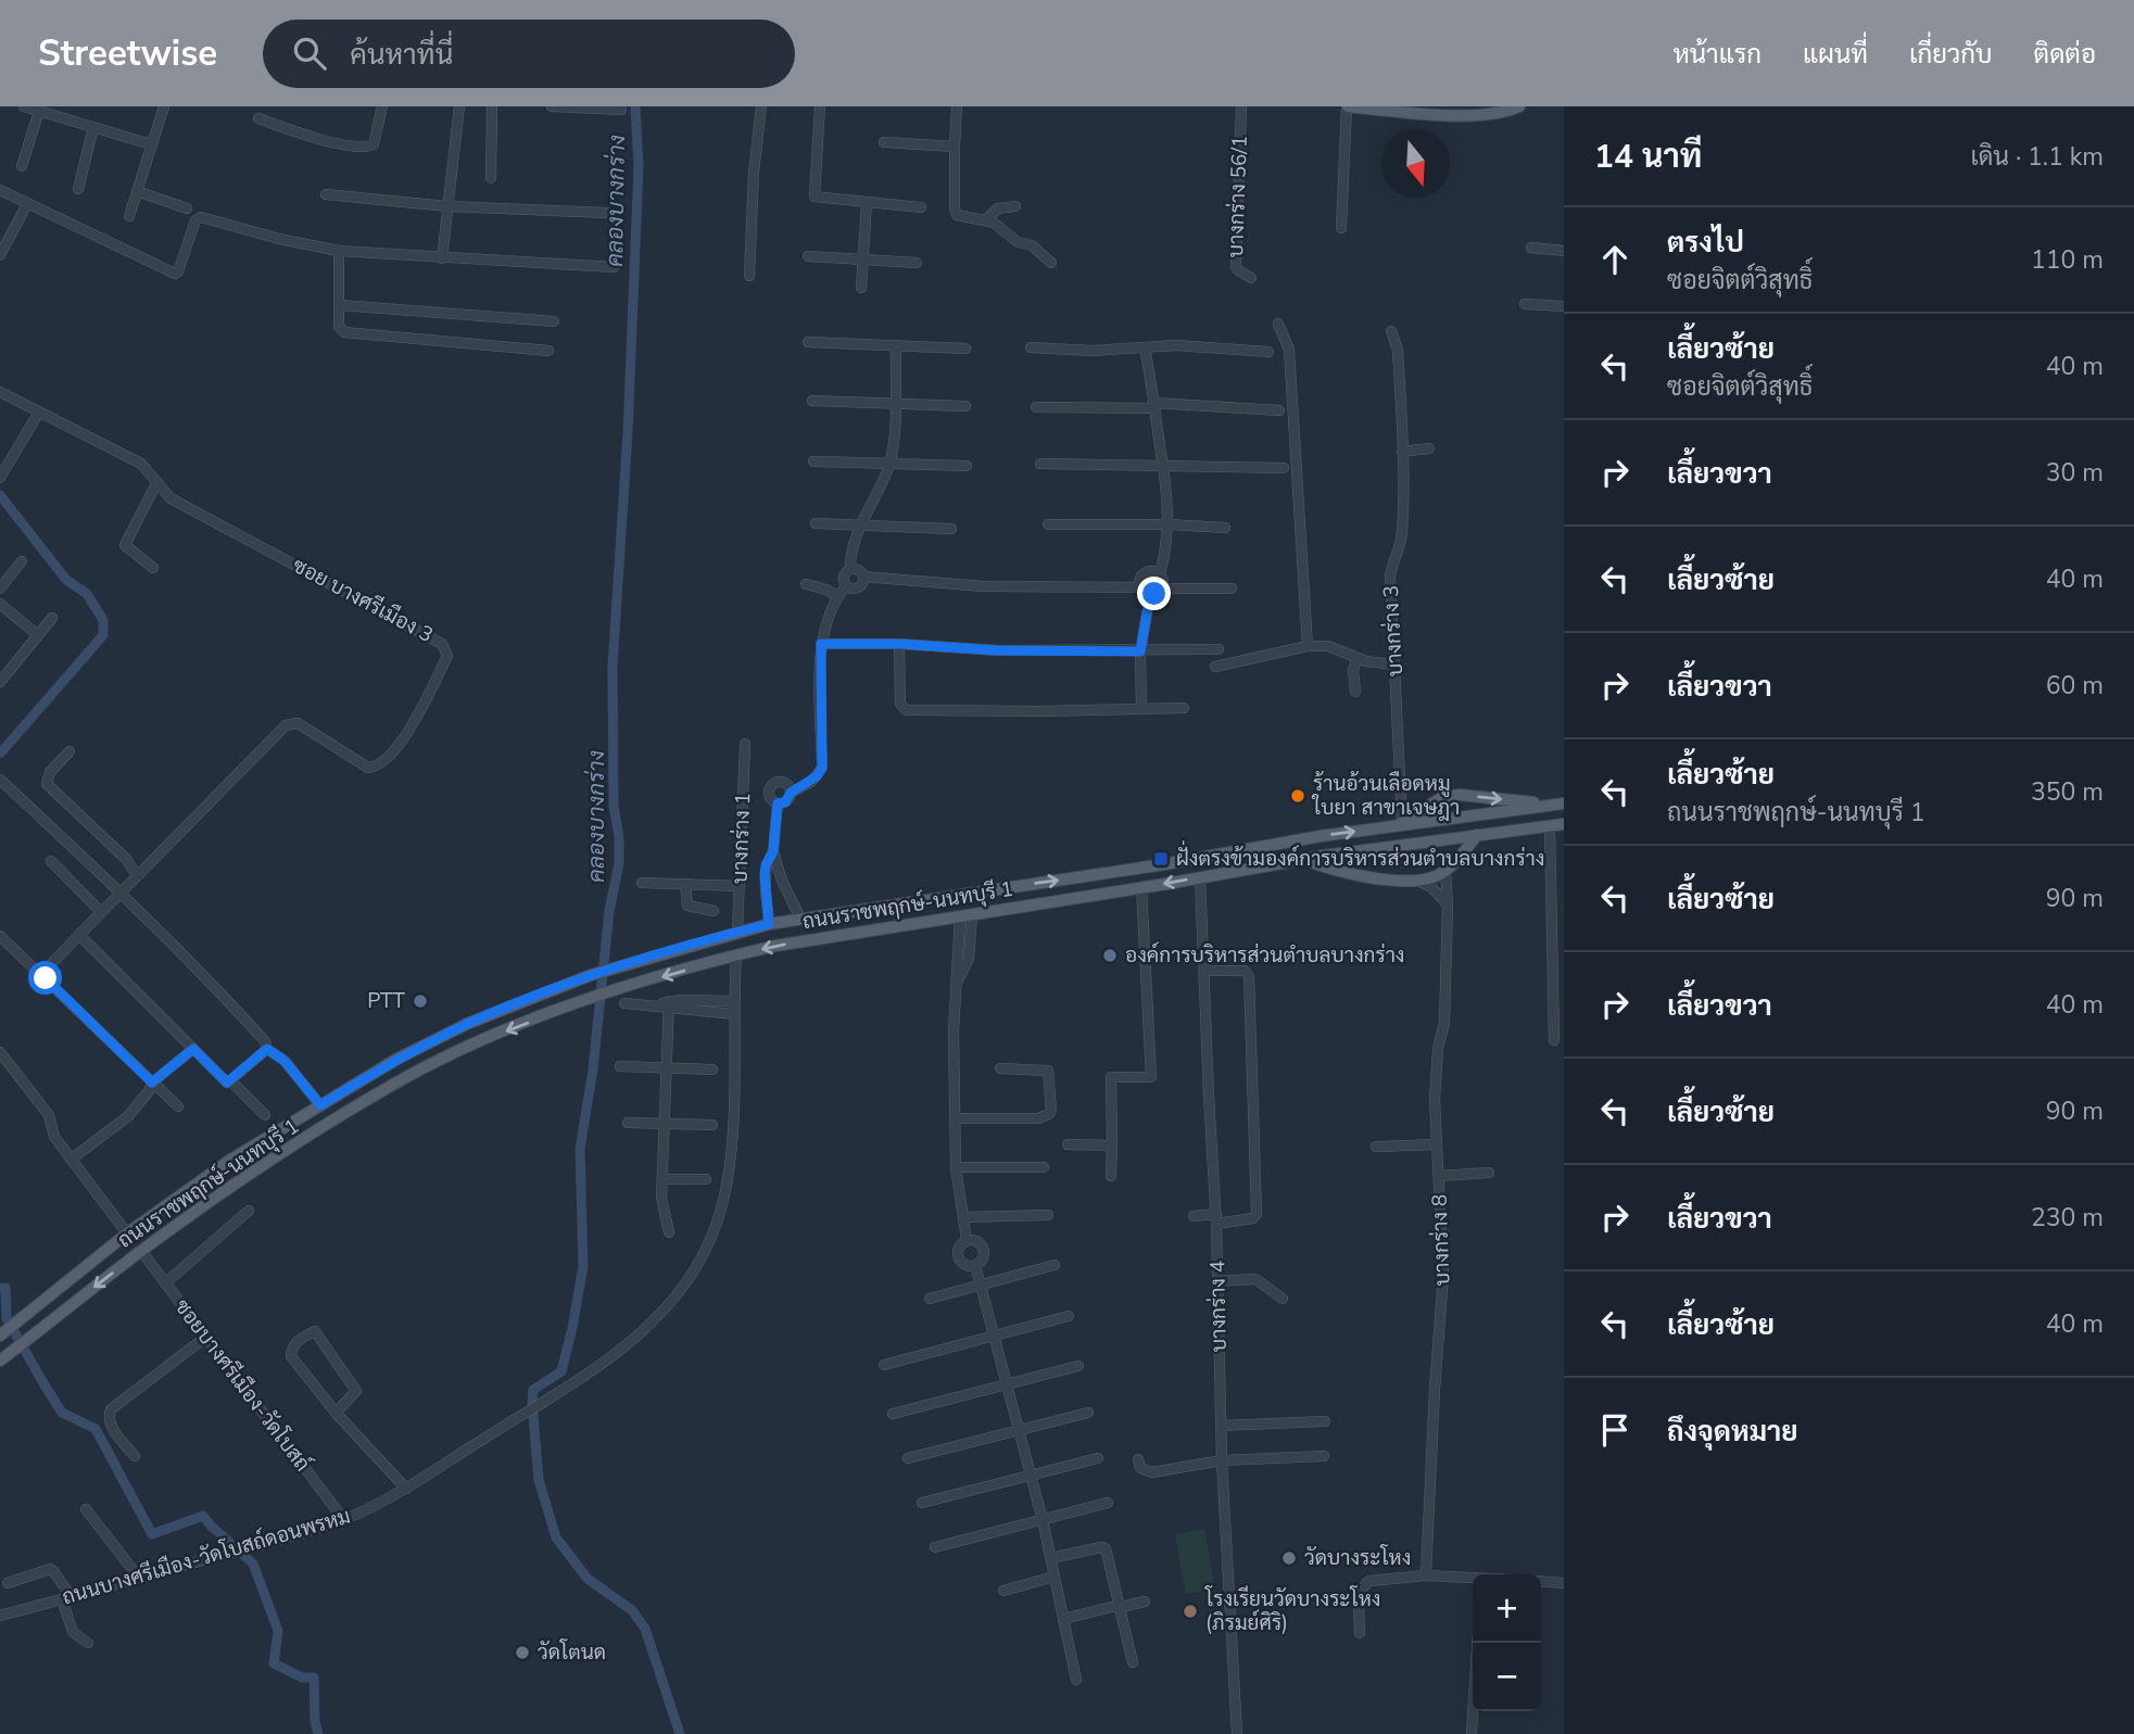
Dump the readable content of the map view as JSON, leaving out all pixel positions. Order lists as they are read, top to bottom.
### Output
{
  "streets": {
    "main road": ["ถนนราชพฤกษ์-นนทบุรี 1"],
    "street": [
      "บางกร่าง 56/1",
      "ซอย บางศรีเมือง 3",
      "บางกร่าง 3",
      "บางกร่าง 1",
      "บางกร่าง 8",
      "บางกร่าง 4",
      "ซอยบางศรีเมือง-วัดโบสถ์",
      "ถนนบางศรีเมือง-วัดโบสถ์ดอนพรหม"
    ]
  },
  "crossings": [
    ["บางกร่าง 3", "ถนนราชพฤกษ์-นนทบุรี 1"],
    ["บางกร่าง 1", "ถนนราชพฤกษ์-นนทบุรี 1"],
    ["ถนนราชพฤกษ์-นนทบุรี 1", "บางกร่าง 4"],
    ["ถนนราชพฤกษ์-นนทบุรี 1", "ซอยบางศรีเมือง-วัดโบสถ์"],
    ["ถนนราชพฤกษ์-นนทบุรี 1", "ถนนบางศรีเมือง-วัดโบสถ์ดอนพรหม"],
    ["ซอยบางศรีเมือง-วัดโบสถ์", "ถนนบางศรีเมือง-วัดโบสถ์ดอนพรหม"]
  ],
  "water": ["คลองบางกร่าง"],
  "places": {
    "other": [
      "ร้านอ้วนเลือดหมู ใบยา สาขาเจษฎา",
      "องค์การบริหารส่วนตำบลบางกร่าง",
      "PTT",
      "วัดบางระโหง",
      "โรงเรียนวัดบางระโหง (ภิรมย์ศิริ)",
      "วัดโตนด"
    ],
    "transit": ["ฝั่งตรงข้ามองค์การบริหารส่วนตำบลบางกร่าง"]
  },
  "north": "bottom",
  "page": {
    "header": "Streetwise",
    "search": "ค้นหาที่นี่",
    "nav": [
      "หน้าแรก",
      "แผนที่",
      "เกี่ยวกับ",
      "ติดต่อ"
    ],
    "heading": ["14 นาที", "เดิน · 1.1 km"],
    "list": [
      ["ตรงไป", "ซอยจิตต์วิสุทธิ์", "110 m"],
      ["เลี้ยวซ้าย", "ซอยจิตต์วิสุทธิ์", "40 m"],
      ["เลี้ยวขวา", "30 m"],
      ["เลี้ยวซ้าย", "40 m"],
      ["เลี้ยวขวา", "60 m"],
      ["เลี้ยวซ้าย", "ถนนราชพฤกษ์-นนทบุรี 1", "350 m"],
      ["เลี้ยวซ้าย", "90 m"],
      ["เลี้ยวขวา", "40 m"],
      ["เลี้ยวซ้าย", "90 m"],
      ["เลี้ยวขวา", "230 m"],
      ["เลี้ยวซ้าย", "40 m"],
      "ถึงจุดหมาย"
    ],
    "map_buttons": ["+", "−"]
  }
}
